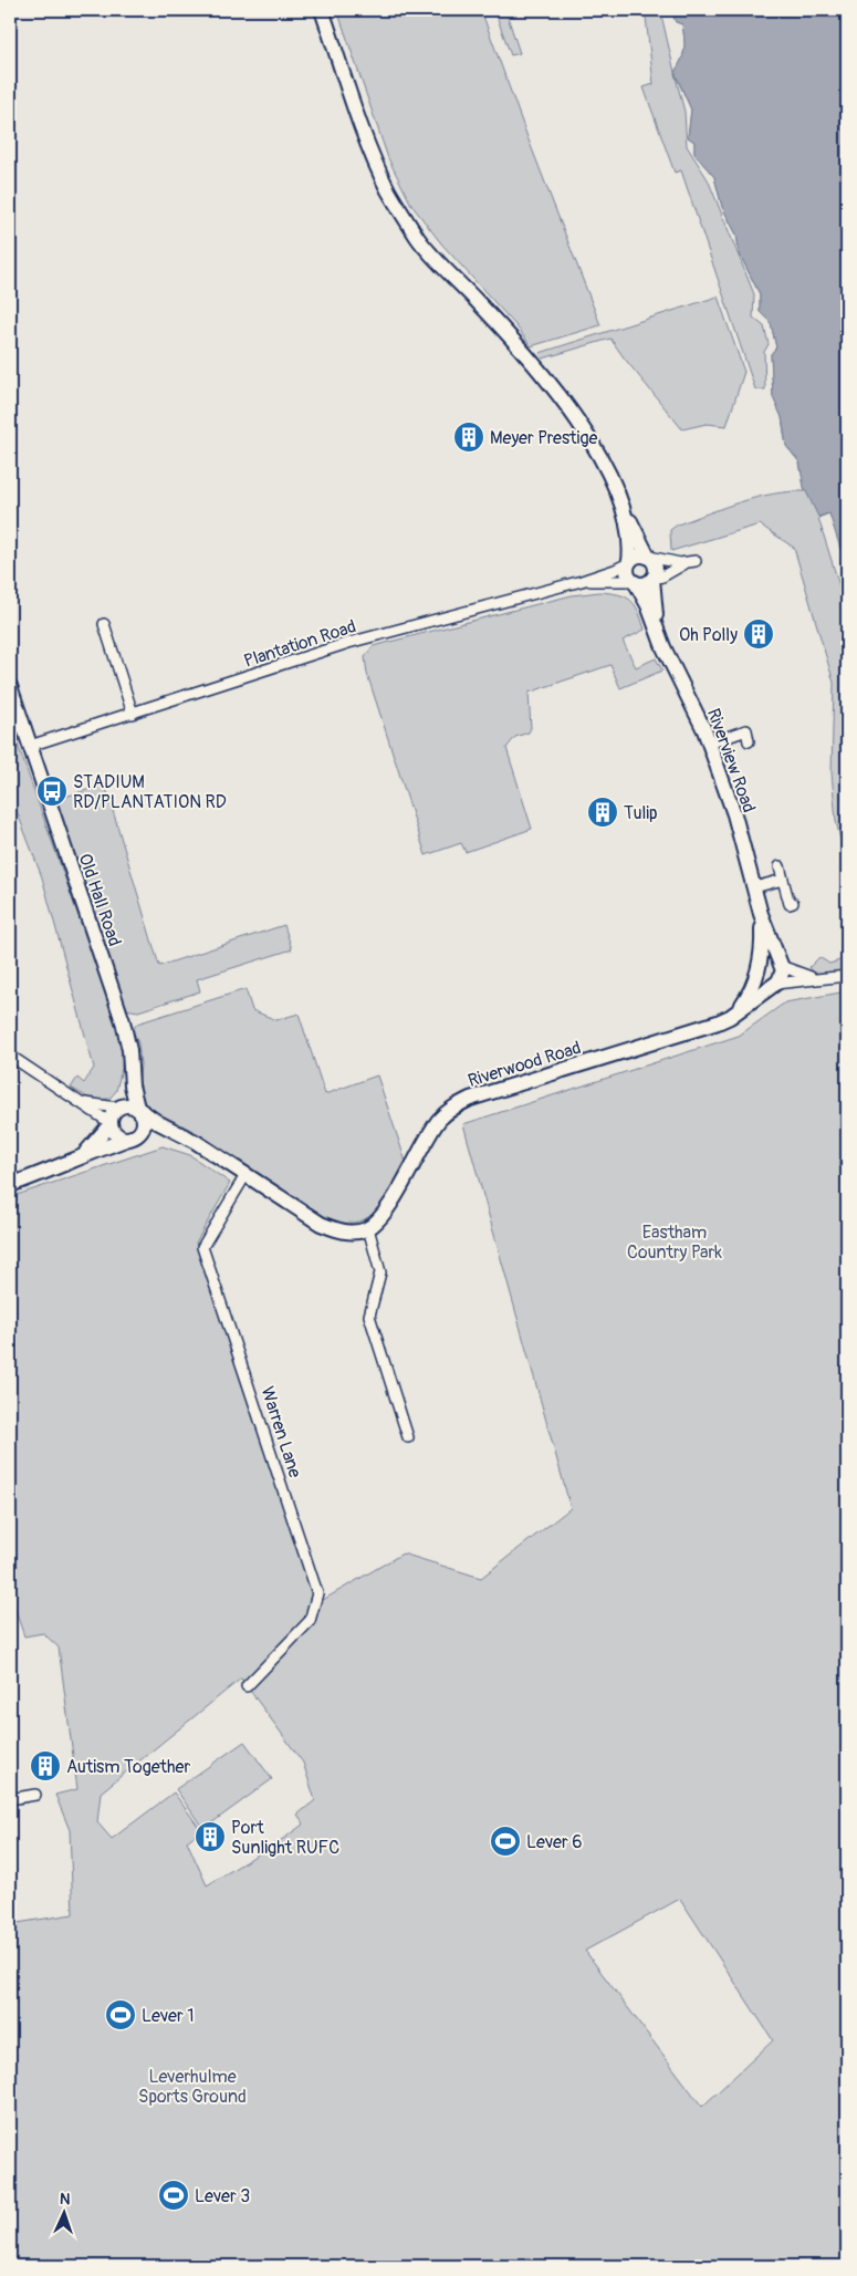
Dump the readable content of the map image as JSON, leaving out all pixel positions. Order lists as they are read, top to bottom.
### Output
{
  "streets": {
    "street": [
      "Plantation Road",
      "Riverview Road",
      "Old Hall Road",
      "Riverwood Road",
      "Warren Lane"
    ]
  },
  "crossings": [
    ["Plantation Road", "Riverview Road"],
    ["Plantation Road", "Old Hall Road"],
    ["Riverview Road", "Riverwood Road"]
  ],
  "parks": ["Eastham Country Park", "Leverhulme Sports Ground"],
  "places": {
    "building": [
      "Meyer Prestige",
      "Oh Polly",
      "Tulip",
      "Autism Together",
      "Port Sunlight RUFC"
    ],
    "bus stop": ["STADIUM RD/PLANTATION RD"],
    "sports": ["Lever 6", "Lever 1", "Lever 3"]
  },
  "north": "top"
}
